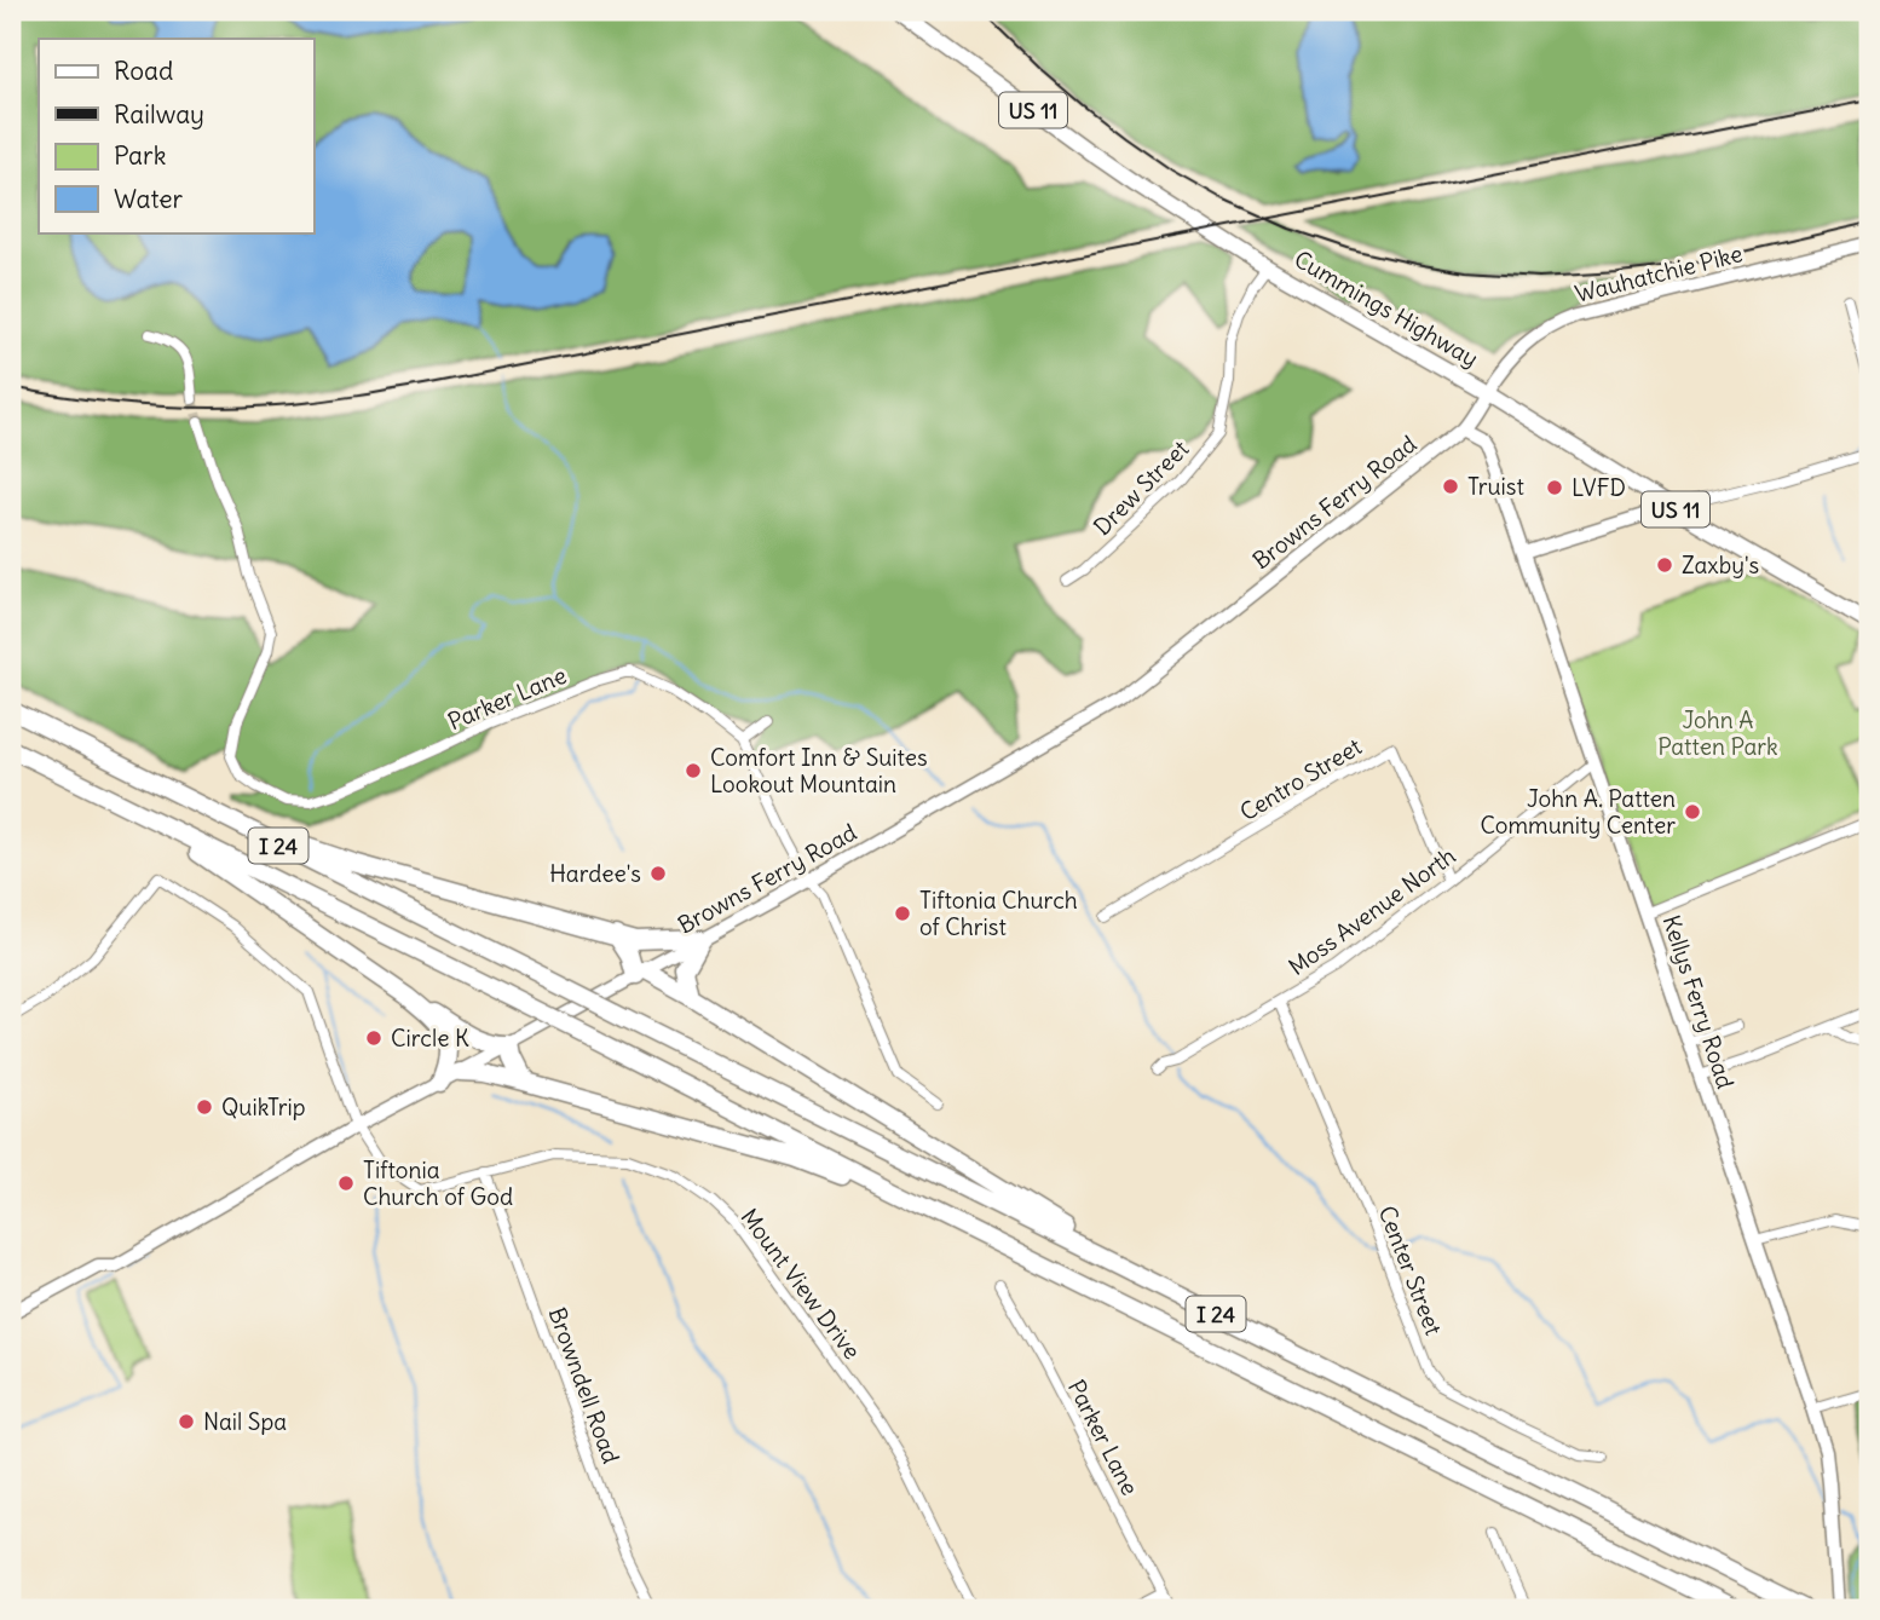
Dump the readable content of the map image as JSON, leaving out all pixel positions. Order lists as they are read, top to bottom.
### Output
{
  "streets": {
    "highway": ["I 24"],
    "main road": ["US 11", "Cummings Highway"],
    "street": [
      "Wauhatchie Pike",
      "Drew Street",
      "Browns Ferry Road",
      "Parker Lane",
      "Centro Street",
      "Moss Avenue North",
      "Kellys Ferry Road",
      "Center Street",
      "Mount View Drive",
      "Browndell Road"
    ]
  },
  "crossings": [
    ["Wauhatchie Pike", "Cummings Highway"],
    ["Wauhatchie Pike", "Browns Ferry Road"],
    ["Cummings Highway", "Drew Street"],
    ["Cummings Highway", "Browns Ferry Road"],
    ["Browns Ferry Road", "Parker Lane"],
    ["Browns Ferry Road", "Kellys Ferry Road"],
    ["Browns Ferry Road", "Mount View Drive"],
    ["Centro Street", "Moss Avenue North"],
    ["Moss Avenue North", "Kellys Ferry Road"],
    ["Moss Avenue North", "Center Street"],
    ["Mount View Drive", "Browndell Road"]
  ],
  "parks": ["John A Patten Park"],
  "places": [
    "Truist",
    "LVFD",
    "Zaxby's",
    "Comfort Inn & Suites Lookout Mountain",
    "John A. Patten Community Center",
    "Hardee's",
    "Tiftonia Church of Christ",
    "Circle K",
    "QuikTrip",
    "Tiftonia Church of God",
    "Nail Spa"
  ],
  "legend": [
    "Road",
    "Railway",
    "Park",
    "Water"
  ]
}
